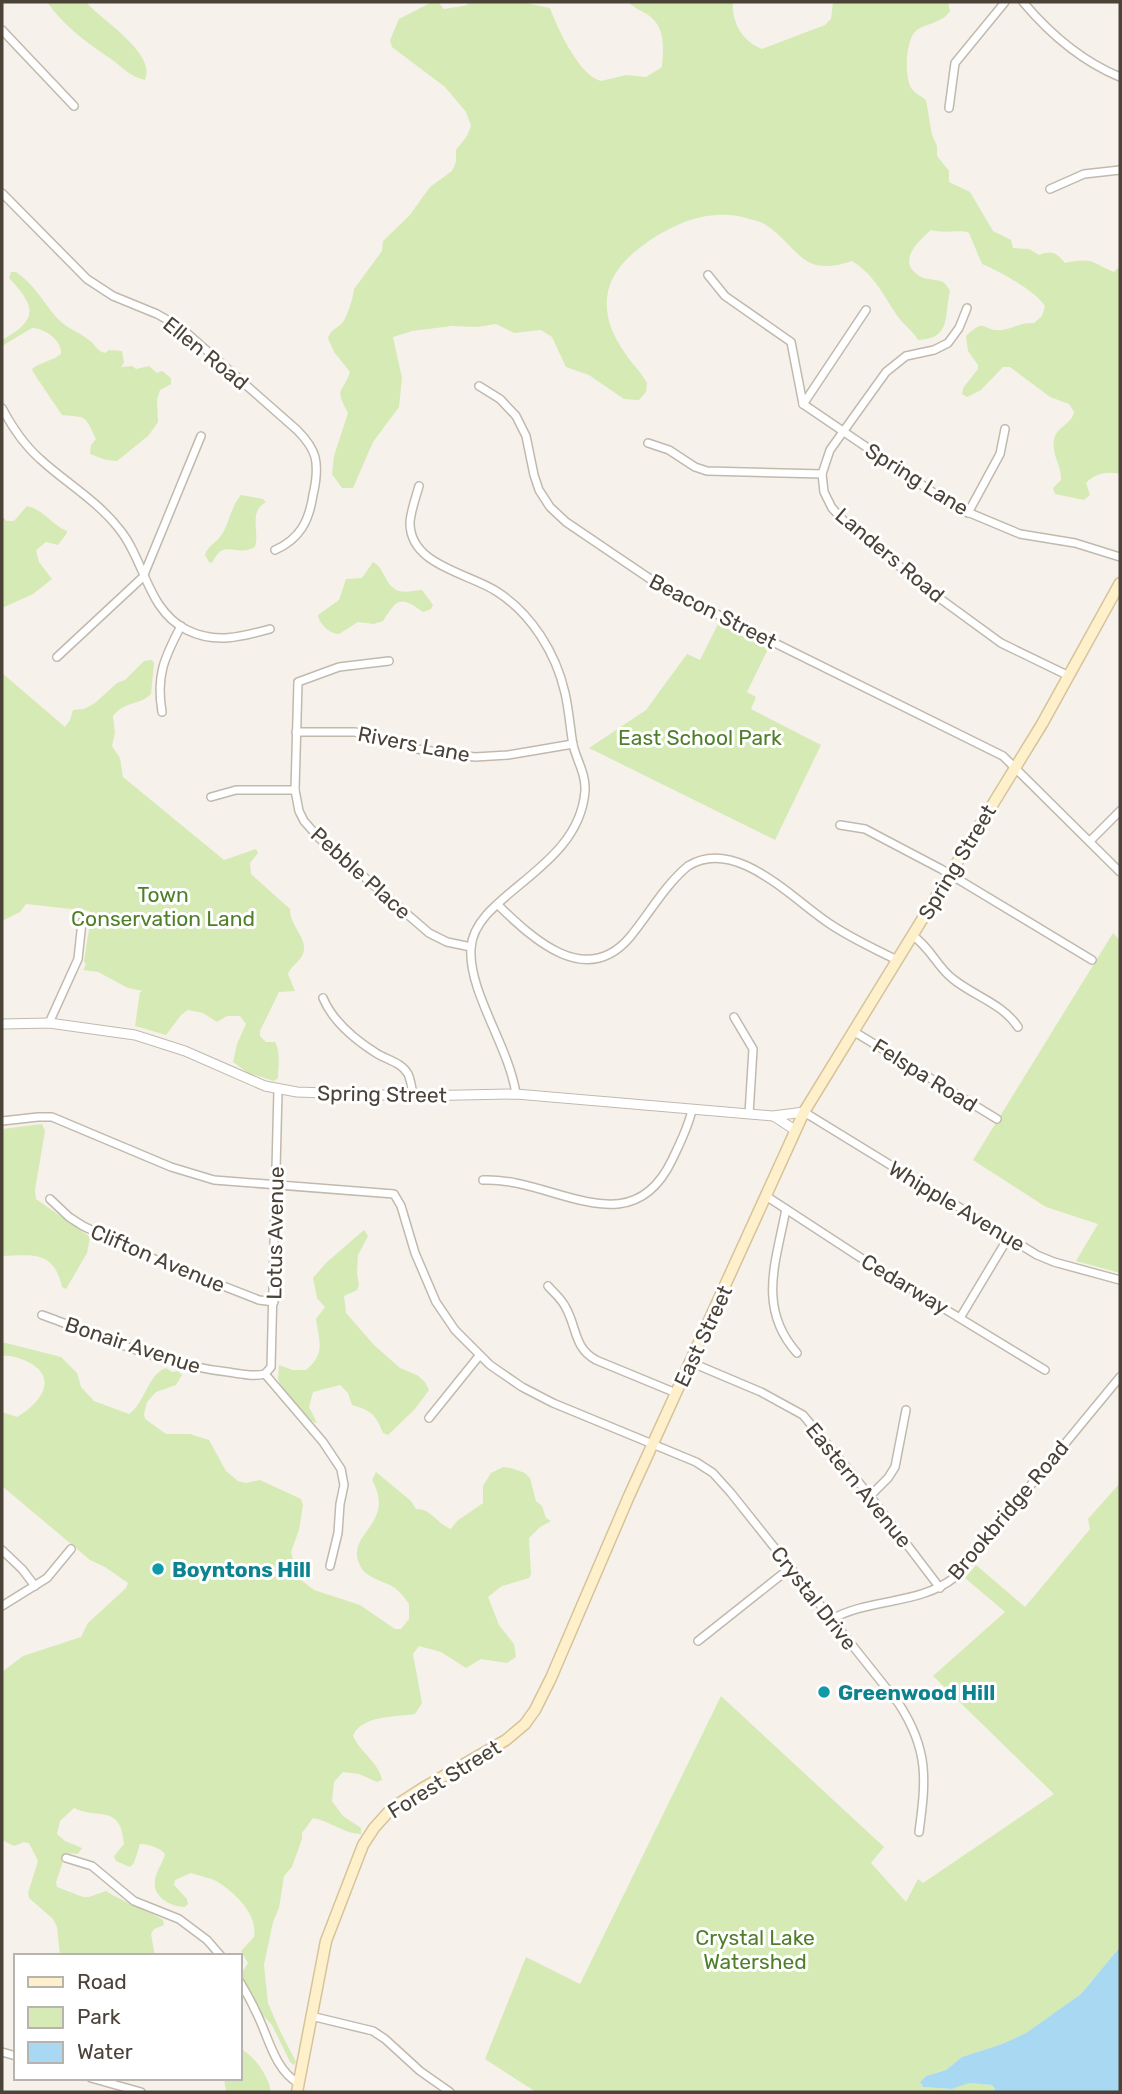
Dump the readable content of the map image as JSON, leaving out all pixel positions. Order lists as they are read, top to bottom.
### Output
{
  "streets": {
    "main road": ["Spring Street", "East Street", "Forest Street"],
    "street": [
      "Ellen Road",
      "Spring Lane",
      "Landers Road",
      "Beacon Street",
      "Rivers Lane",
      "Pebble Place",
      "Felspa Road",
      "Whipple Avenue",
      "Lotus Avenue",
      "Clifton Avenue",
      "Cedarway",
      "Bonair Avenue",
      "Eastern Avenue",
      "Brookbridge Road",
      "Crystal Drive"
    ]
  },
  "crossings": [
    ["Landers Road", "Spring Street"],
    ["Beacon Street", "Spring Street"],
    ["Rivers Lane", "Pebble Place"],
    ["Spring Street", "Felspa Road"],
    ["Spring Street", "Whipple Avenue"],
    ["Spring Street", "Lotus Avenue"],
    ["Spring Street", "East Street"],
    ["Whipple Avenue", "East Street"],
    ["Lotus Avenue", "Clifton Avenue"],
    ["Lotus Avenue", "Bonair Avenue"],
    ["Lotus Avenue", "Crystal Drive"],
    ["Cedarway", "East Street"],
    ["East Street", "Eastern Avenue"],
    ["East Street", "Crystal Drive"],
    ["East Street", "Forest Street"],
    ["Eastern Avenue", "Brookbridge Road"],
    ["Brookbridge Road", "Crystal Drive"]
  ],
  "parks": ["East School Park", "Town Conservation Land", "Crystal Lake Watershed"],
  "places": ["Boyntons Hill", "Greenwood Hill"],
  "legend": ["Road", "Park", "Water"]
}
